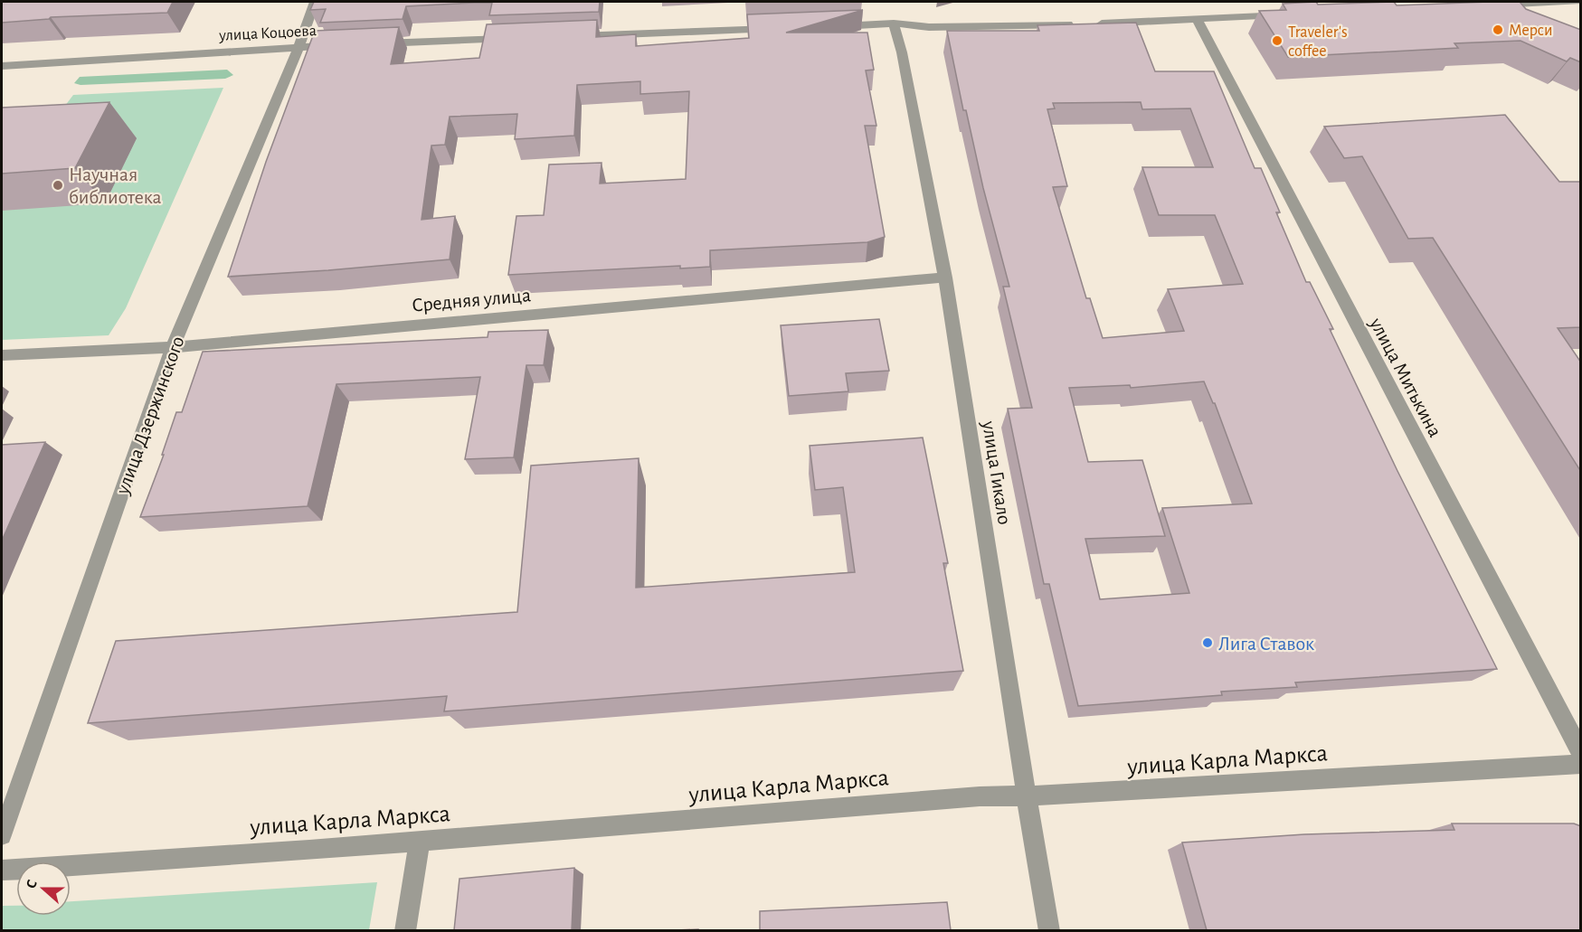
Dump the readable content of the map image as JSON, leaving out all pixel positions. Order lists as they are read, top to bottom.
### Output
{
  "streets": {
    "street": [
      "улица Коцоева",
      "Средняя улица",
      "улица Митькина",
      "улица Дзержинского",
      "улица Гикало",
      "улица Карла Маркса"
    ]
  },
  "crossings": [
    ["улица Коцоева", "улица Дзержинского"],
    ["Средняя улица", "улица Дзержинского"],
    ["Средняя улица", "улица Гикало"],
    ["улица Гикало", "улица Карла Маркса"]
  ],
  "places": [
    "Мерси",
    "Traveler's coffee",
    "Научная библиотека",
    "Лига Ставок"
  ],
  "north": "left"
}
